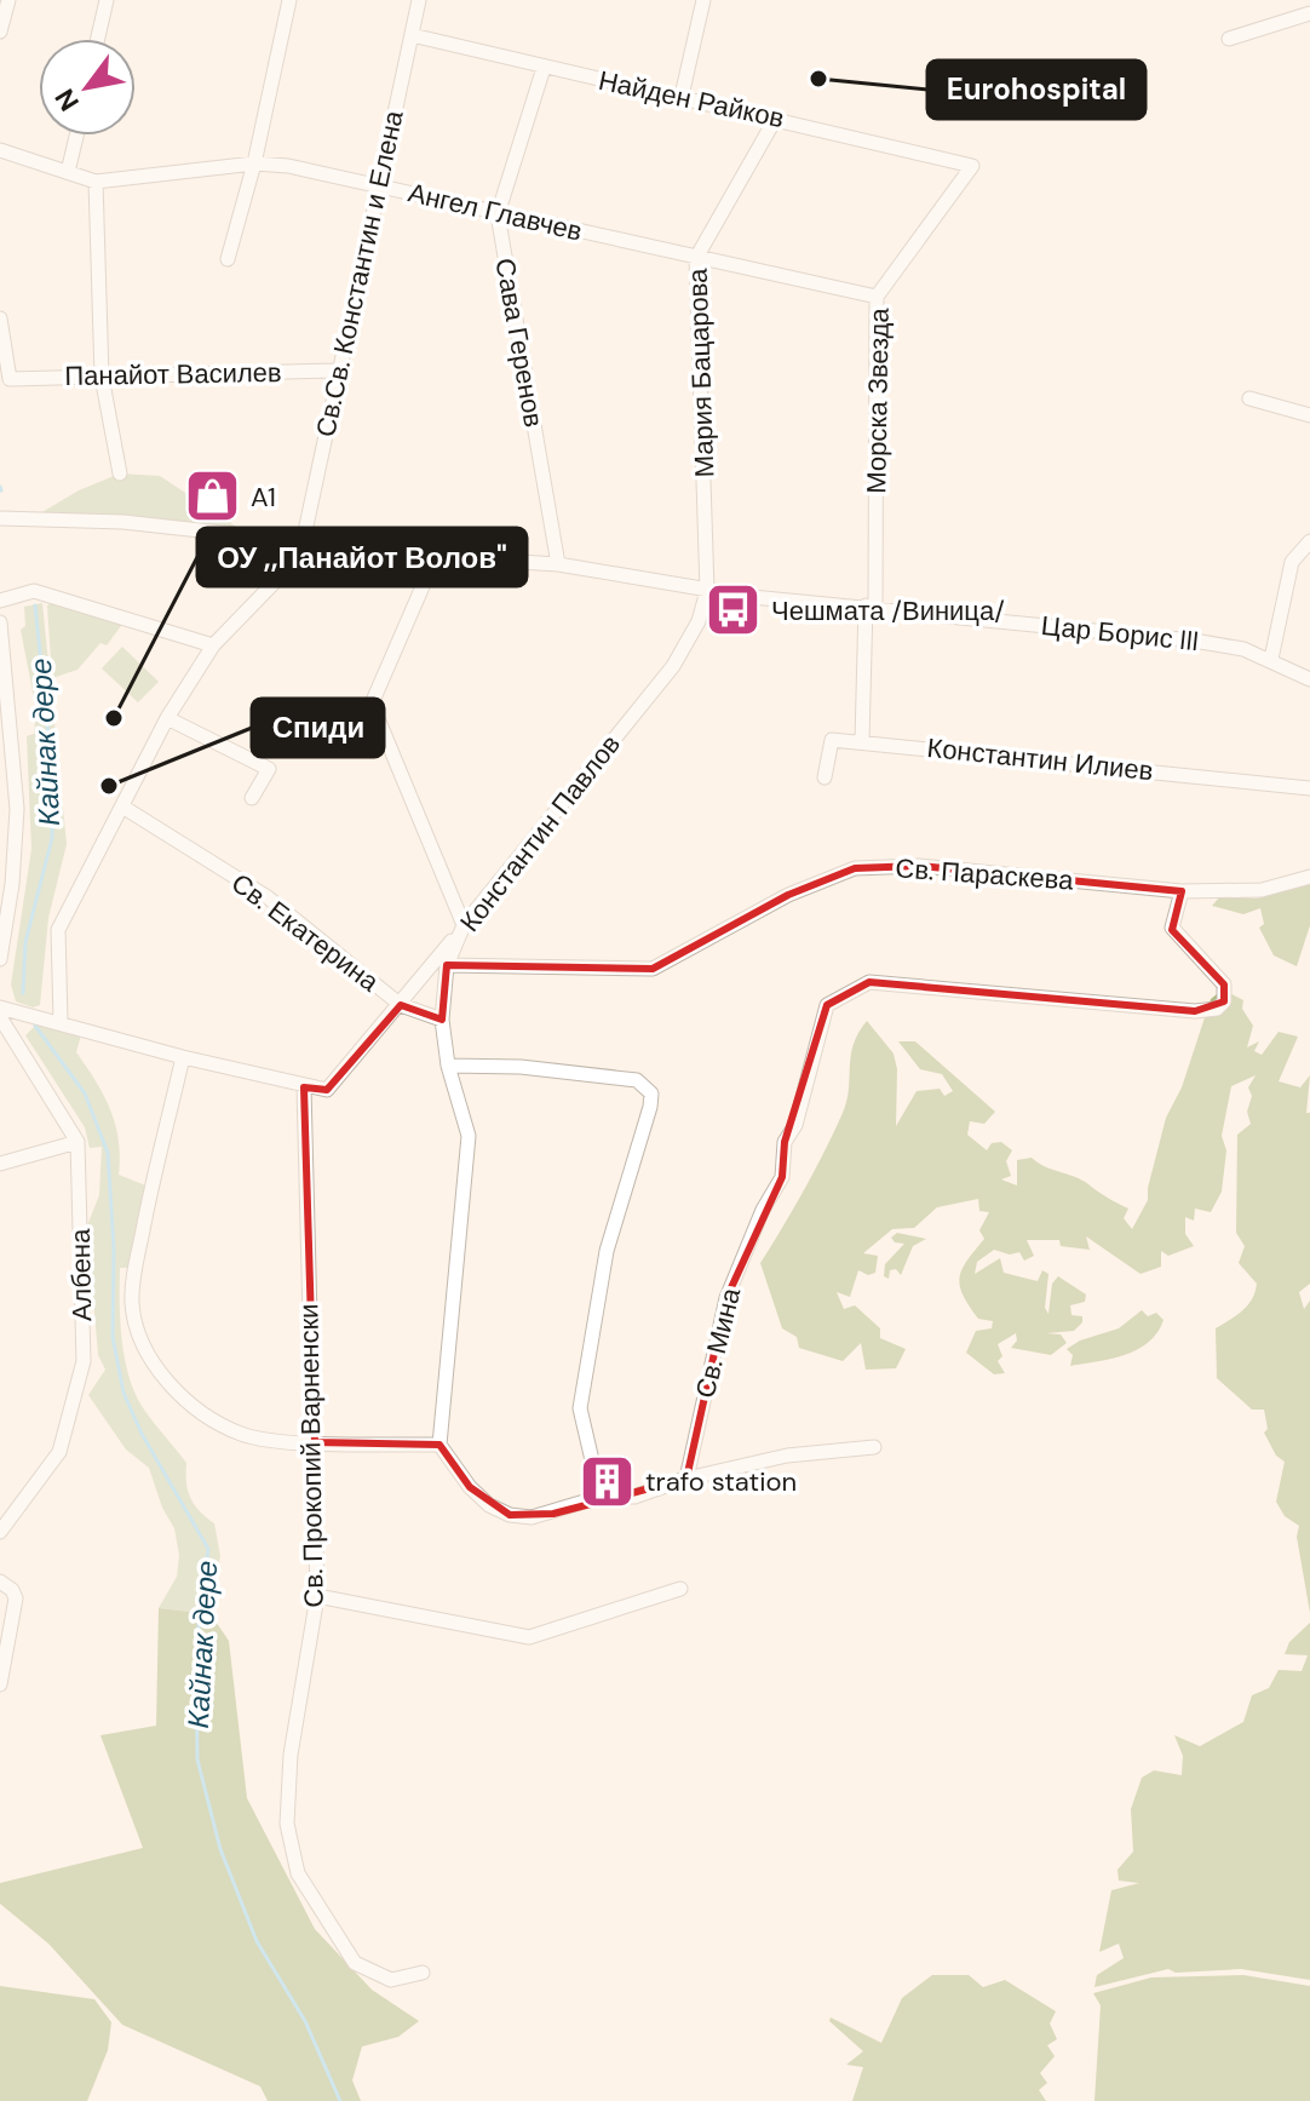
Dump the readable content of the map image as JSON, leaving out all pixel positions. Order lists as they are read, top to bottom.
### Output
{
  "streets": {
    "street": [
      "Найден Райков",
      "Ангел Главчев",
      "Св.Св. Константин и Елена",
      "Сава Геренов",
      "Мария Бацарова",
      "Панайот Василев",
      "Морска Звезда",
      "Цар Борис III",
      "Константин Илиев",
      "Константин Павлов",
      "Св. Параскева",
      "Св. Екатерина",
      "Албена",
      "Св. Мина",
      "Св. Прокопий Варненски"
    ]
  },
  "crossings": [
    ["Найден Райков", "Св.Св. Константин и Елена"],
    ["Найден Райков", "Сава Геренов"],
    ["Найден Райков", "Мария Бацарова"],
    ["Найден Райков", "Морска Звезда"],
    ["Ангел Главчев", "Св.Св. Константин и Елена"],
    ["Ангел Главчев", "Сава Геренов"],
    ["Ангел Главчев", "Мария Бацарова"],
    ["Ангел Главчев", "Морска Звезда"],
    ["Св.Св. Константин и Елена", "Панайот Василев"],
    ["Св.Св. Константин и Елена", "Цар Борис III"],
    ["Сава Геренов", "Цар Борис III"],
    ["Мария Бацарова", "Цар Борис III"],
    ["Мария Бацарова", "Константин Павлов"],
    ["Морска Звезда", "Цар Борис III"],
    ["Морска Звезда", "Константин Илиев"],
    ["Цар Борис III", "Константин Павлов"],
    ["Константин Павлов", "Св. Параскева"],
    ["Константин Павлов", "Св. Екатерина"],
    ["Св. Параскева", "Св. Мина"]
  ],
  "water": ["Кайнак дере"],
  "places": {
    "other": ["Eurohospital", "ОУ ,,Панайот Волов\"", "Спиди"],
    "shop": ["A1"],
    "bus stop": ["Чешмата /Виница/"],
    "building": ["trafo station"]
  },
  "north": "bottom left"
}
